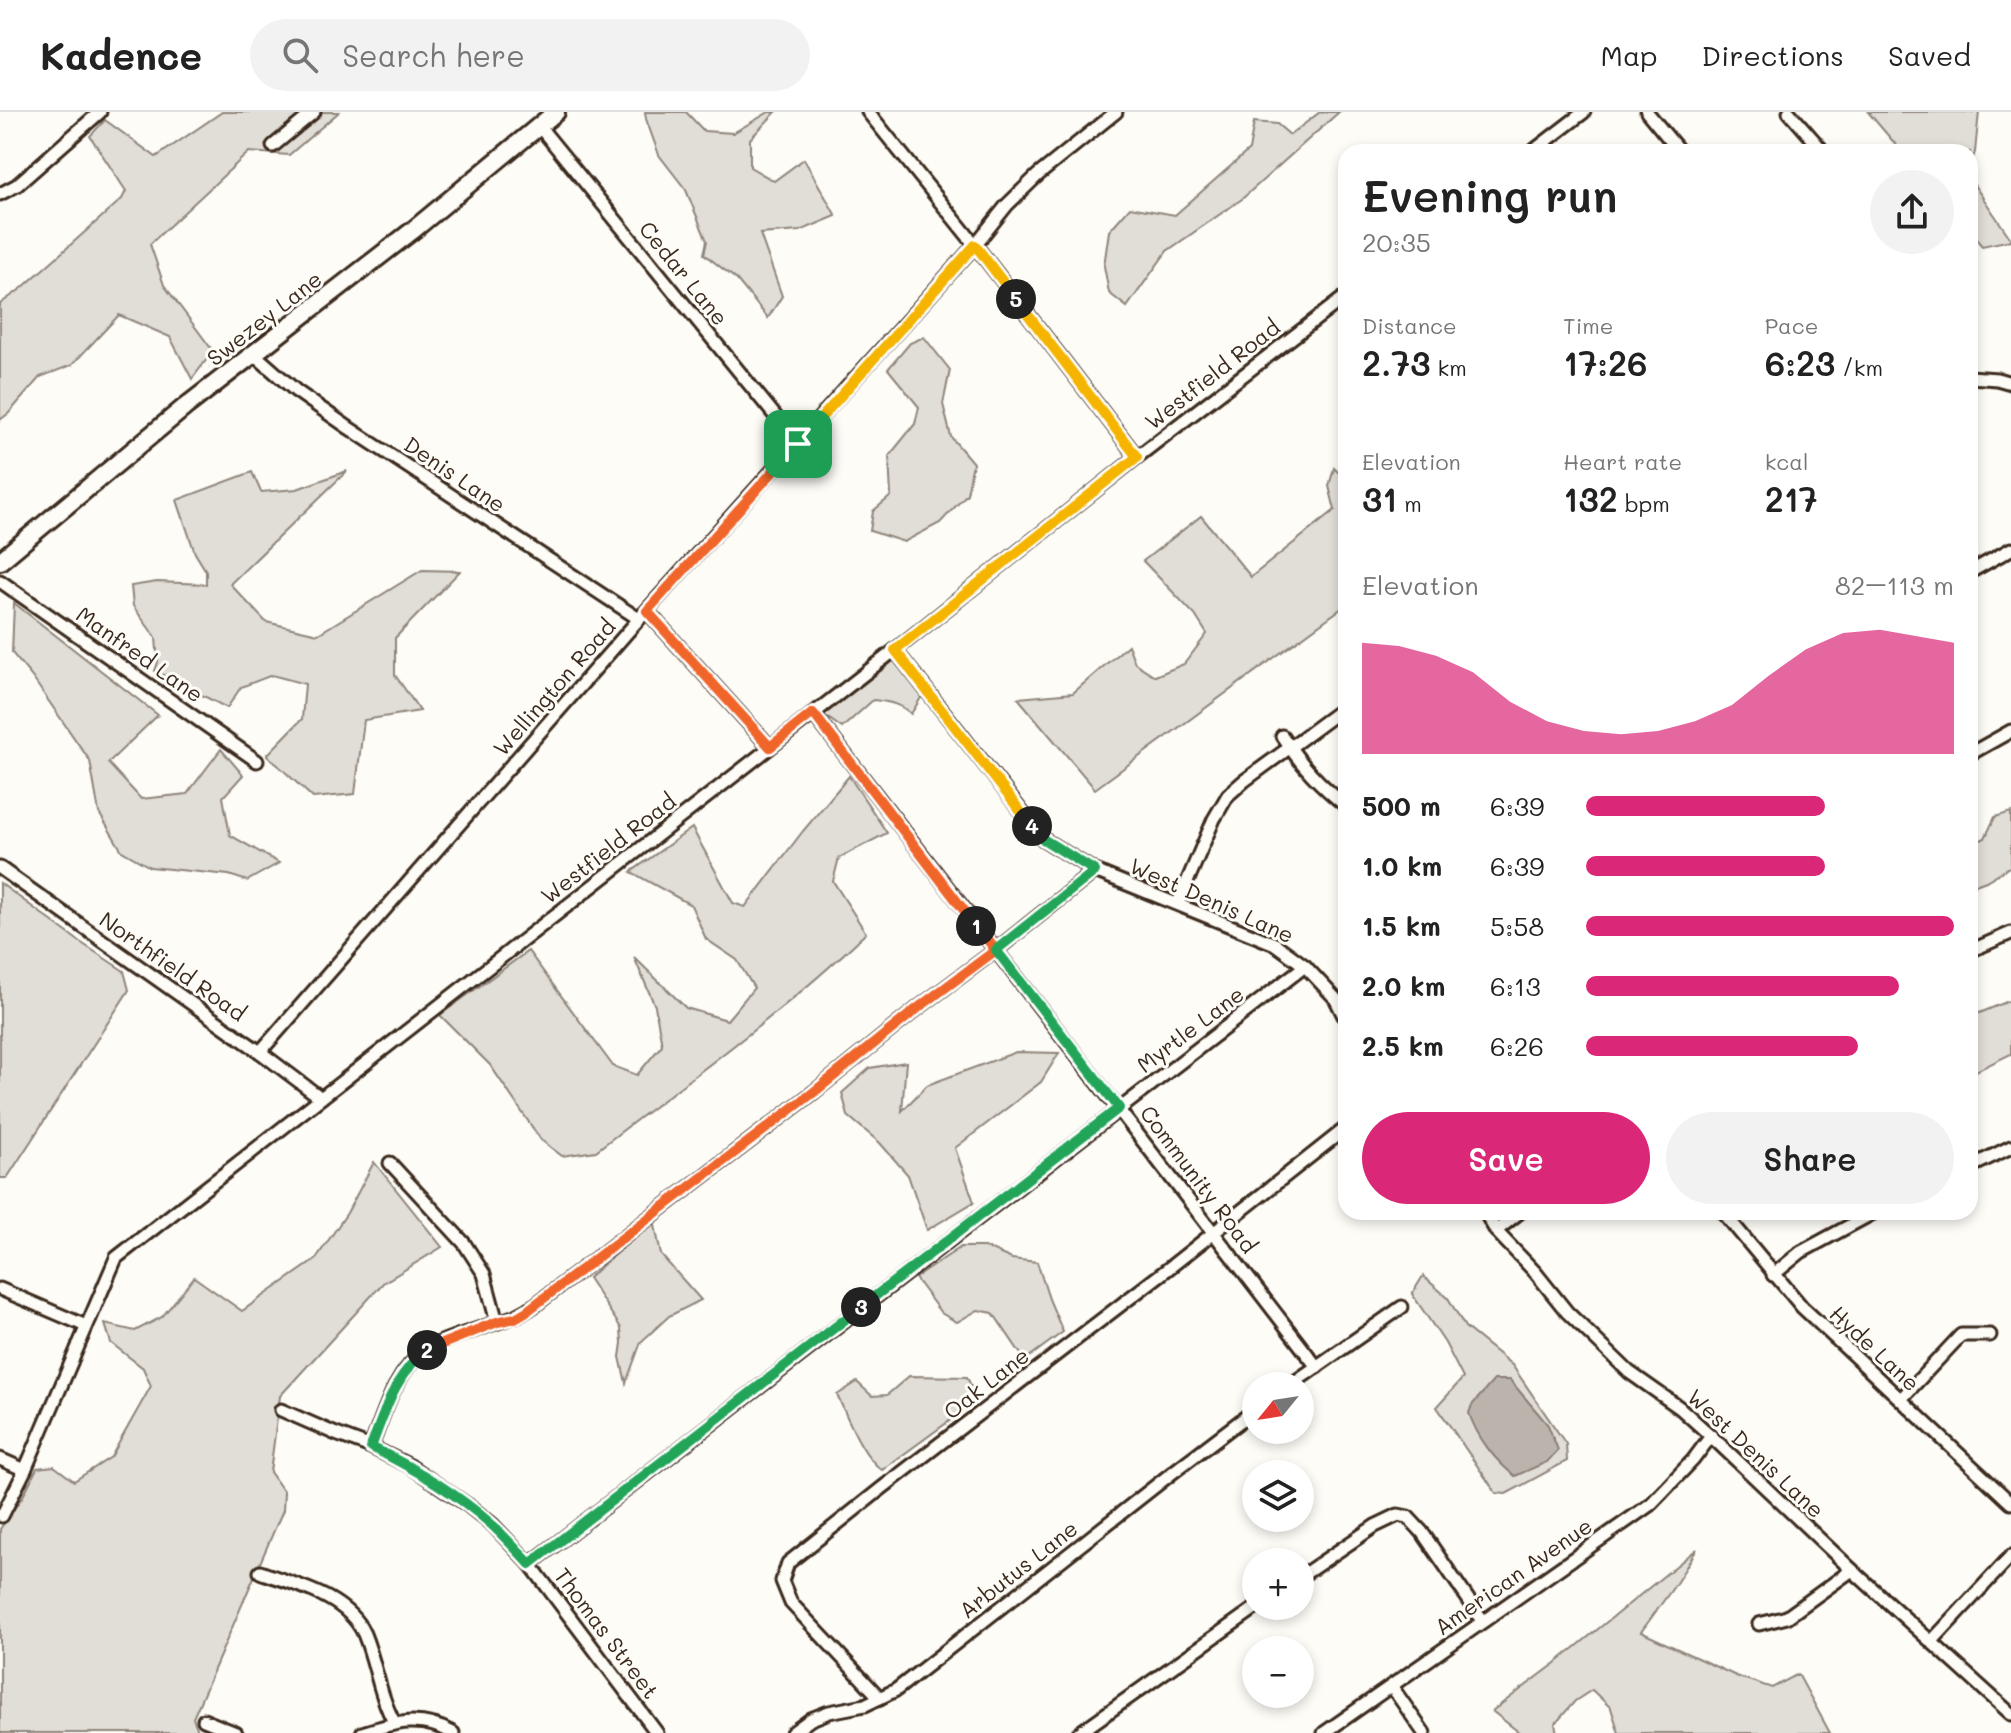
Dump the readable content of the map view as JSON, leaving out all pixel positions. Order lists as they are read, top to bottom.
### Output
{
  "streets": {
    "street": [
      "Cedar Lane",
      "Swezey Lane",
      "Westfield Road",
      "Denis Lane",
      "Manfred Lane",
      "Wellington Road",
      "West Denis Lane",
      "Northfield Road",
      "Myrtle Lane",
      "Community Road",
      "Hyde Lane",
      "Oak Lane",
      "Arbutus Lane",
      "American Avenue",
      "Thomas Street"
    ]
  },
  "crossings": [
    ["Cedar Lane", "Swezey Lane"],
    ["Cedar Lane", "Wellington Road"],
    ["Swezey Lane", "Denis Lane"],
    ["Westfield Road", "Denis Lane"],
    ["Westfield Road", "West Denis Lane"],
    ["Westfield Road", "Northfield Road"],
    ["Westfield Road", "Community Road"],
    ["Denis Lane", "Wellington Road"],
    ["Wellington Road", "Northfield Road"],
    ["West Denis Lane", "Myrtle Lane"],
    ["West Denis Lane", "American Avenue"],
    ["Myrtle Lane", "Community Road"],
    ["Myrtle Lane", "Thomas Street"],
    ["Community Road", "Oak Lane"],
    ["Oak Lane", "Arbutus Lane"]
  ],
  "north": "bottom left",
  "page": {
    "header": "Kadence",
    "search": "Search here",
    "nav": ["Map", "Directions", "Saved"],
    "heading": ["Evening run", "20:35"],
    "pins": [
      "5",
      "4",
      "1",
      "3",
      "2"
    ],
    "stats": [
      ["Distance", "2.73 km"],
      ["Time", "17:26"],
      ["Pace", "6:23 /km"],
      ["Elevation", "31 m"],
      ["Heart rate", "132 bpm"],
      ["kcal", "217"]
    ],
    "chart": ["Elevation", "82–113 m"],
    "list": [
      {
        "name": "500 m",
        "note": "6:39"
      },
      {
        "name": "1.0 km",
        "note": "6:39"
      },
      {
        "name": "1.5 km",
        "note": "5:58"
      },
      {
        "name": "2.0 km",
        "note": "6:13"
      },
      {
        "name": "2.5 km",
        "note": "6:26"
      }
    ],
    "buttons": ["Save", "Share"],
    "map_buttons": ["+", "−"]
  }
}
